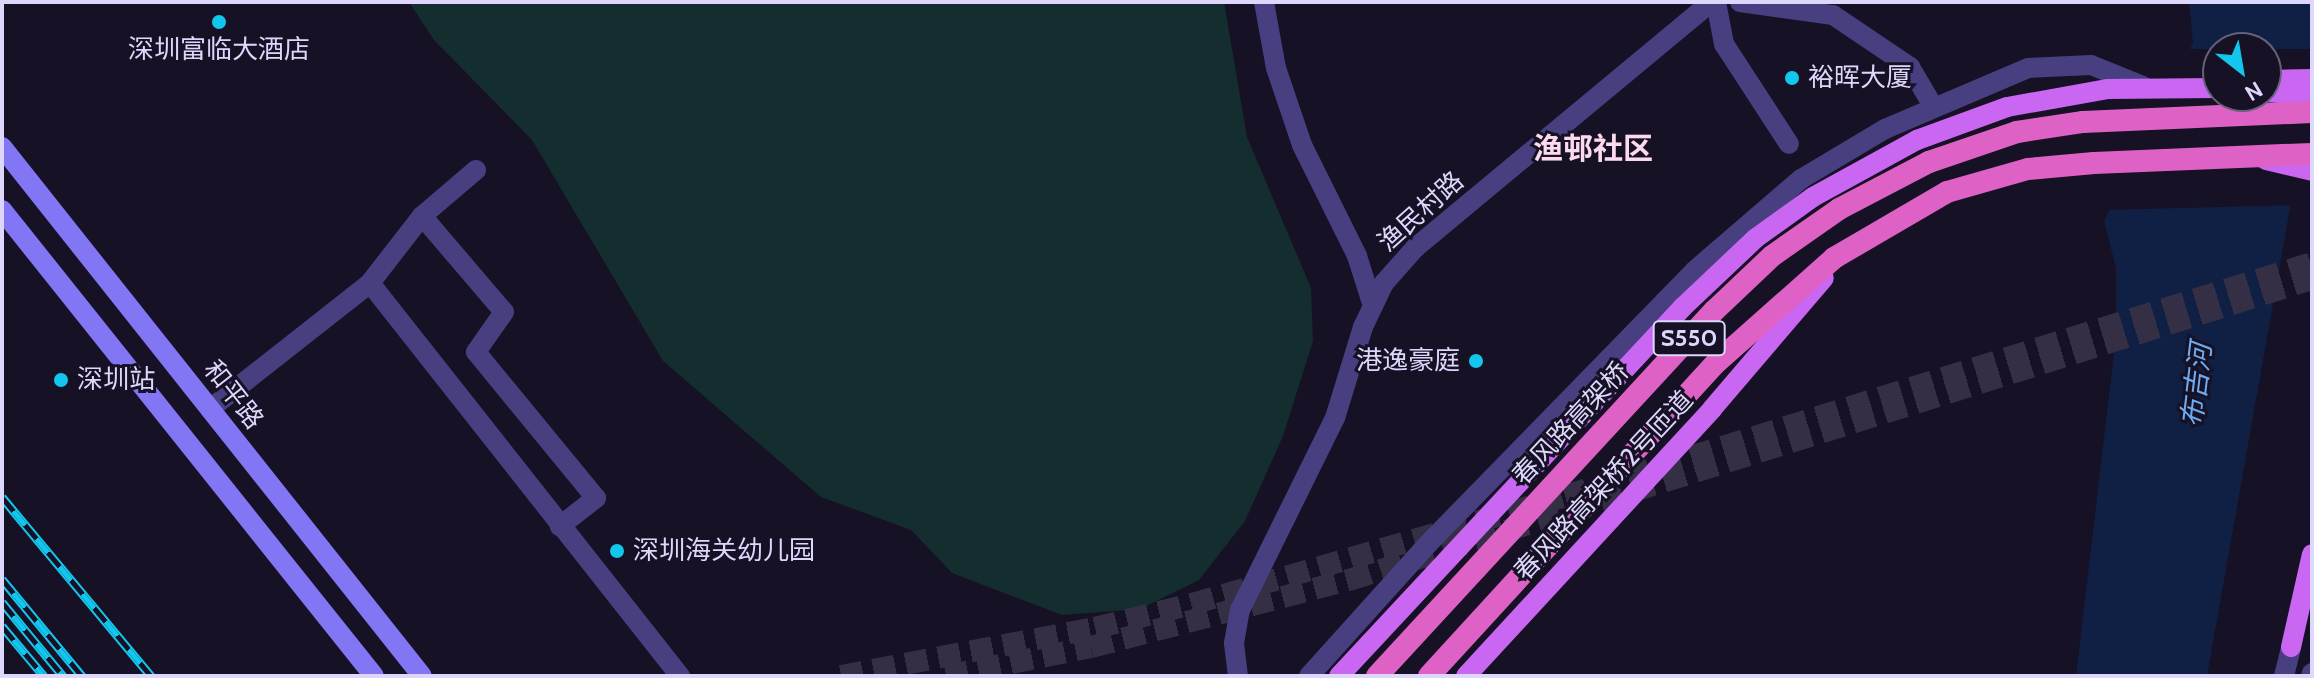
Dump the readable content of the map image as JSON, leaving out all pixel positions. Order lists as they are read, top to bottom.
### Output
{
  "streets": {
    "highway": ["S550", "春风路高架桥"],
    "main road": ["和平路", "春风路高架桥2号匝道"],
    "street": ["渔民村路"]
  },
  "crossings": [
    ["S550", "春风路高架桥2号匝道"]
  ],
  "districts": ["渔邨社区"],
  "water": ["布吉河"],
  "places": [
    "深圳富临大酒店",
    "裕晖大厦",
    "港逸豪庭",
    "深圳站",
    "深圳海关幼儿园"
  ],
  "north": "bottom right"
}
